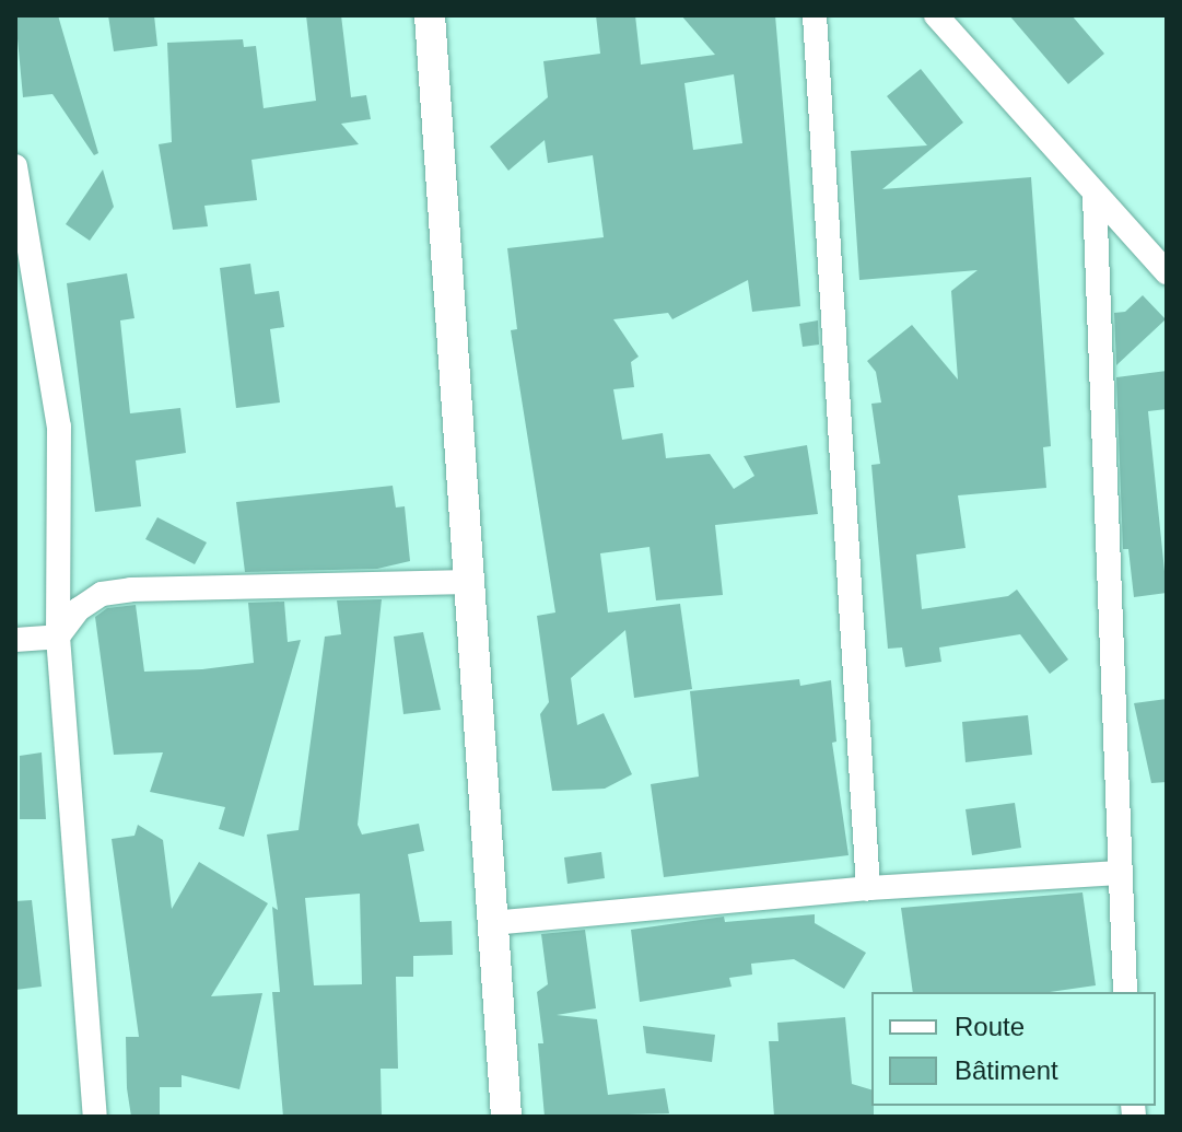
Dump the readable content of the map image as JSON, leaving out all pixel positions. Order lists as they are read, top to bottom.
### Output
{
  "legend": ["Route", "Bâtiment"]
}
